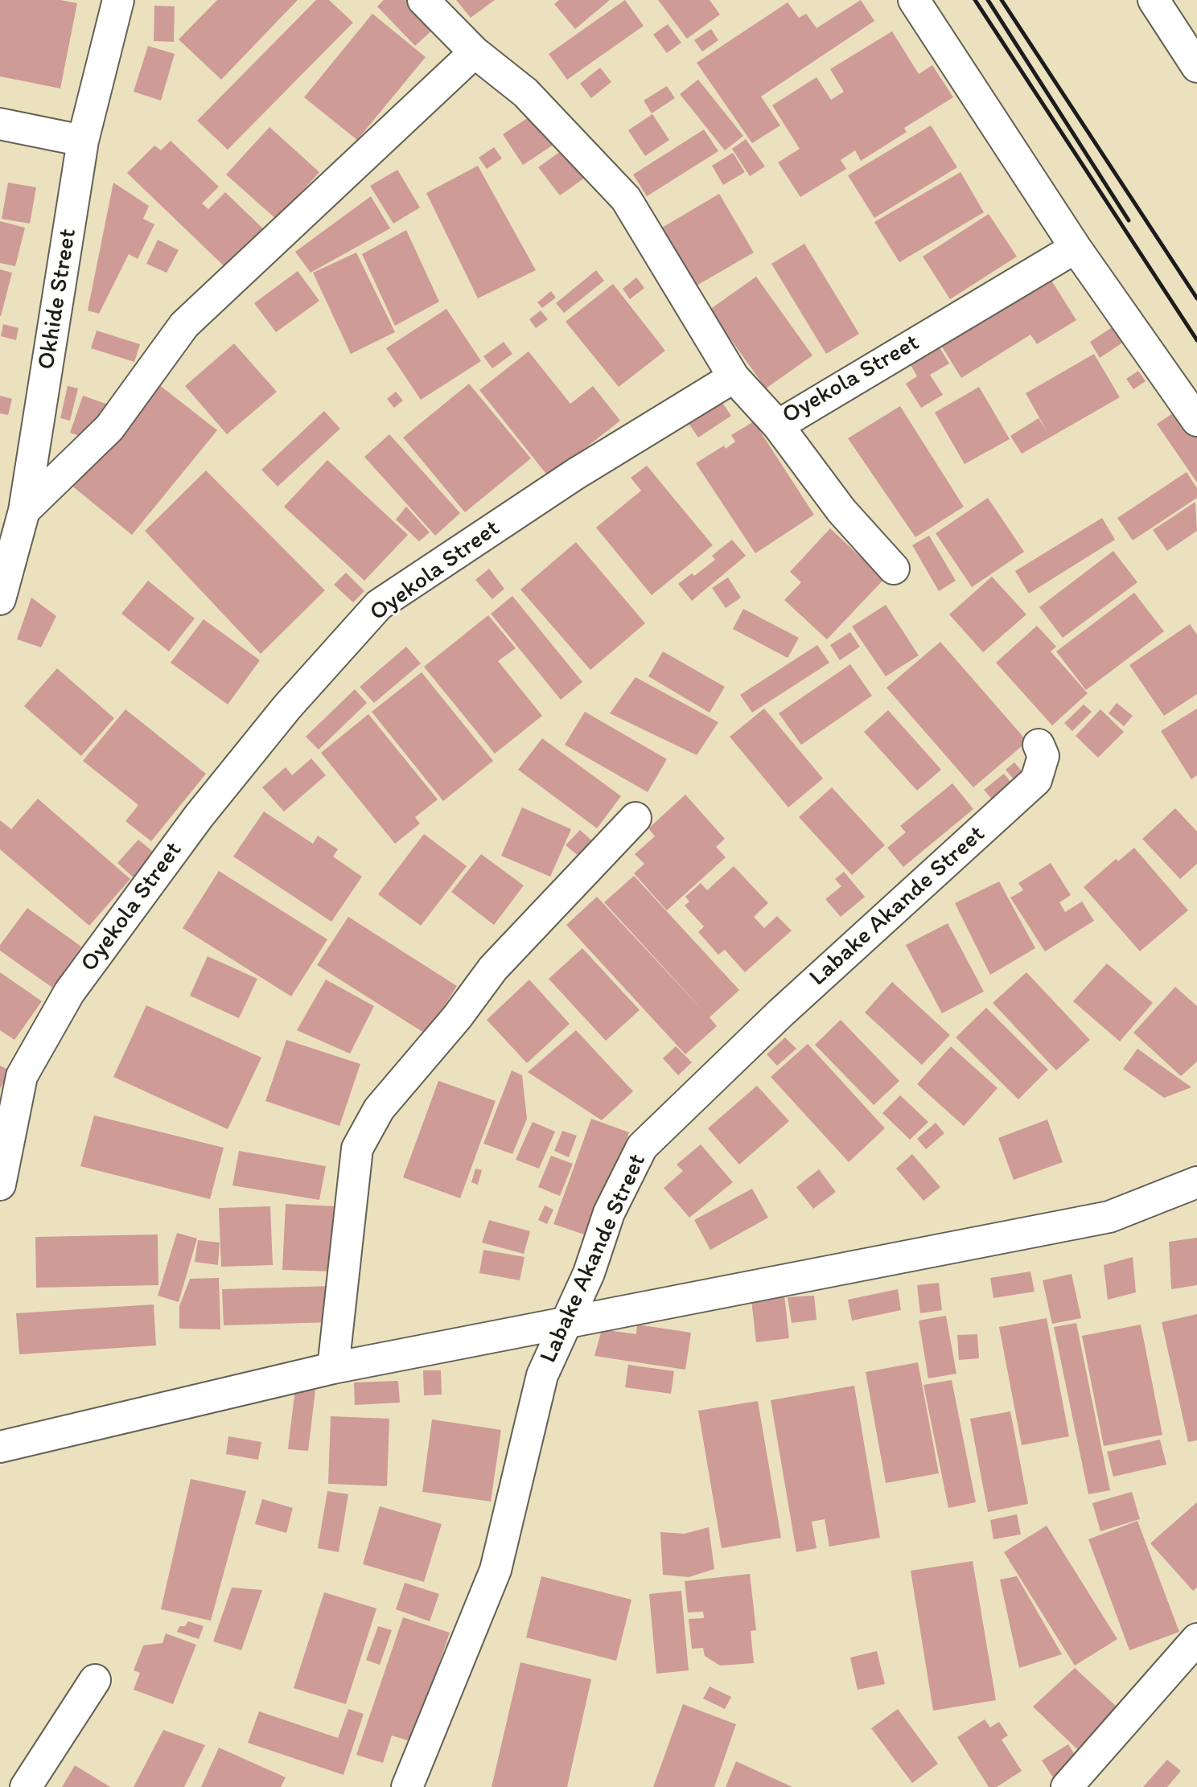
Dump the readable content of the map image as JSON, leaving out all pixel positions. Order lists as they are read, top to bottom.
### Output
{
  "streets": {
    "street": ["Okhide Street", "Oyekola Street", "Labake Akande Street"]
  }
}
